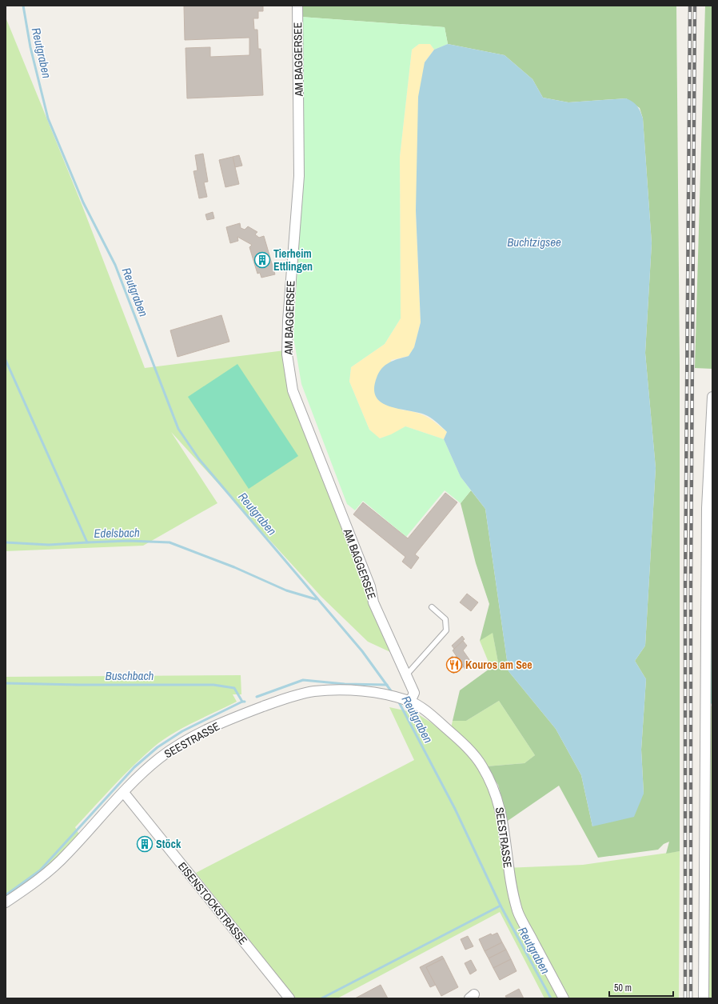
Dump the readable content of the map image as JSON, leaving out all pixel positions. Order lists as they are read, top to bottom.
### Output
{
  "streets": {
    "street": ["AM BAGGERSEE", "SEESTRASSE", "EISENSTOCKSTRASSE"]
  },
  "crossings": [
    ["SEESTRASSE", "EISENSTOCKSTRASSE"]
  ],
  "water": [
    "Reutgraben",
    "Buchtzigsee",
    "Edelsbach",
    "Buschbach"
  ],
  "places": {
    "building": ["Tierheim Ettlingen", "Stöck"],
    "restaurant": ["Kouros am See"]
  },
  "scale_bar": "50 m"
}
